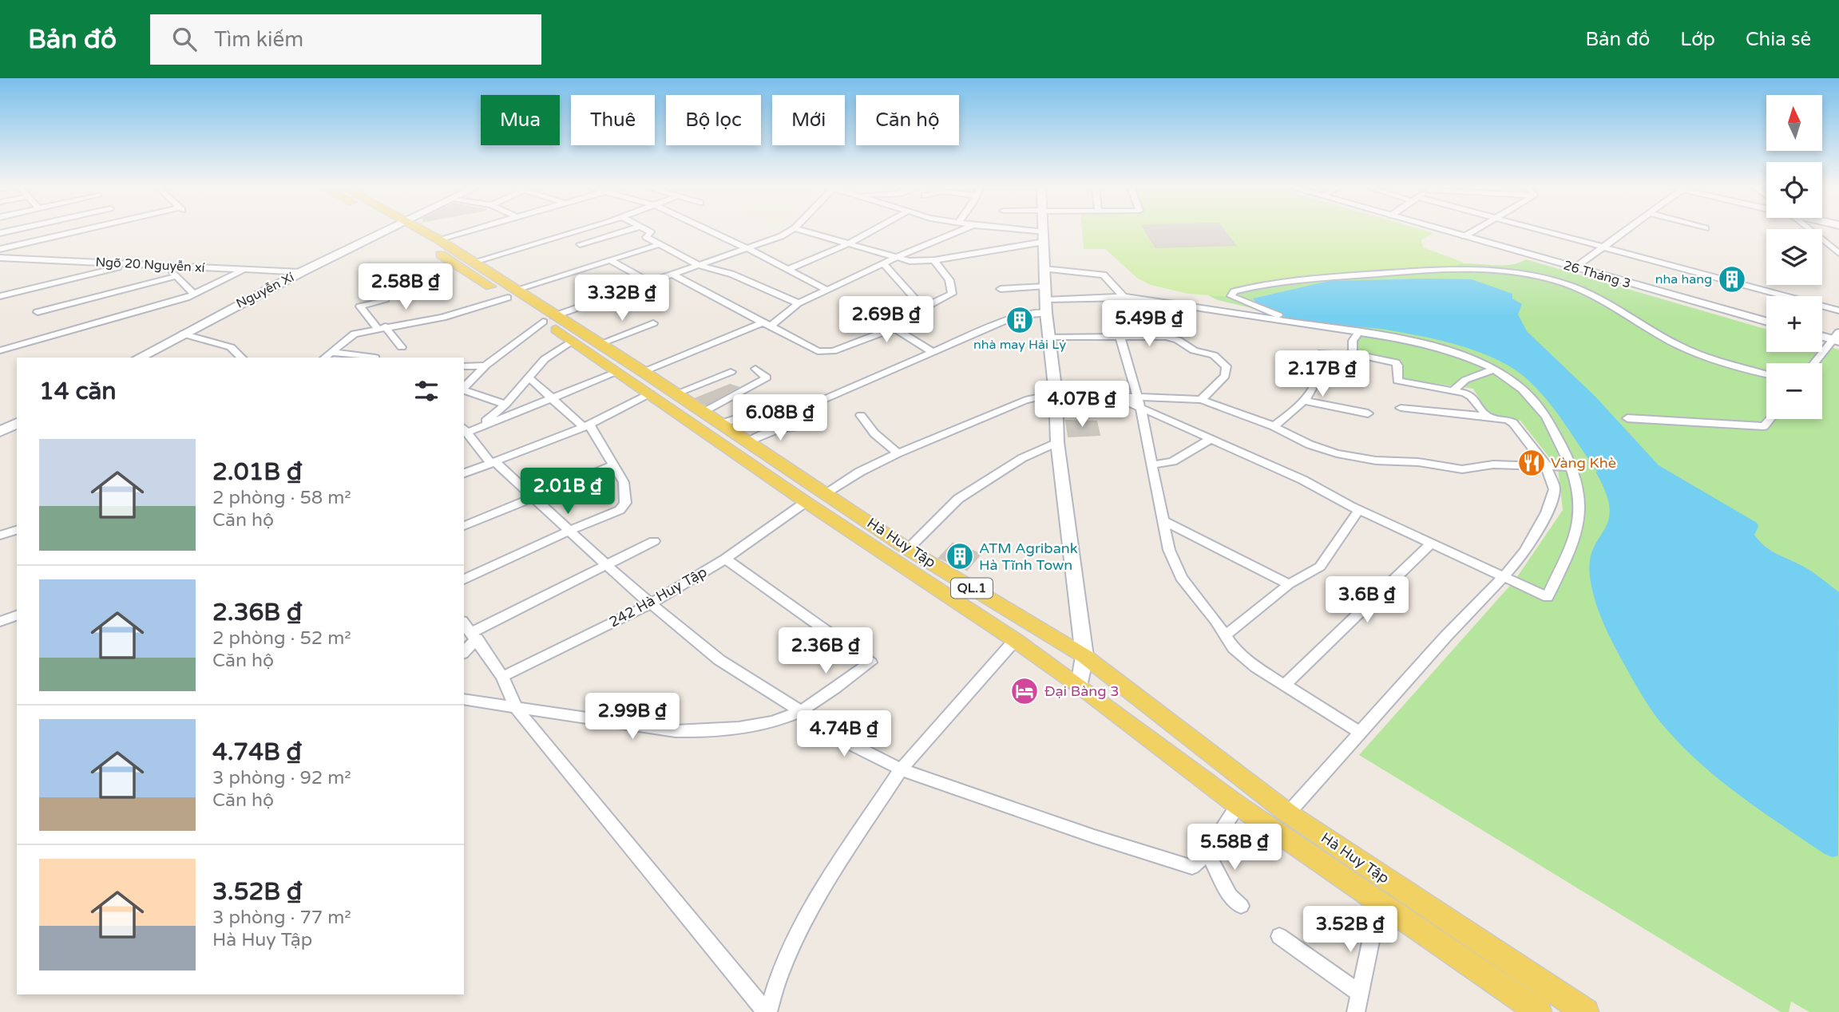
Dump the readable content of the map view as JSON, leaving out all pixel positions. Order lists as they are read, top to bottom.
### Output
{
  "streets": {
    "main road": ["Hà Huy Tập", "QL.1"],
    "street": [
      "Ngõ 20 Nguyễn xí",
      "26 Tháng 3",
      "Nguyễn Xí",
      "242 Hà Huy Tập"
    ]
  },
  "crossings": [
    ["Ngõ 20 Nguyễn xí", "Nguyễn Xí"],
    ["Hà Huy Tập", "242 Hà Huy Tập"]
  ],
  "places": {
    "building": ["nha hang", "nhà may Hải Lý", "ATM Agribank Hà Tĩnh Town"],
    "restaurant": ["Vàng Khè"],
    "hotel": ["Đại Bàng 3"]
  },
  "north": "top",
  "page": {
    "header": "Bản đồ",
    "search": "Tìm kiếm",
    "nav": ["Bản đồ", "Lớp", "Chia sẻ"],
    "map_buttons": ["+", "−"],
    "chip": [
      "Mua",
      "Thuê",
      "Bộ lọc",
      "Mới",
      "Căn hộ"
    ],
    "price": [
      "2.58B ₫",
      "3.32B ₫",
      "2.69B ₫",
      "5.49B ₫",
      "2.17B ₫",
      "4.07B ₫",
      "6.08B ₫",
      "2.01B ₫",
      "3.6B ₫",
      "2.36B ₫",
      "2.99B ₫",
      "4.74B ₫",
      "5.58B ₫",
      "3.52B ₫"
    ],
    "heading": "14 căn",
    "list": [
      {
        "name": "2.01B ₫",
        "note": "2 phòng · 58 m² · Căn hộ"
      },
      {
        "name": "2.36B ₫",
        "note": "2 phòng · 52 m² · Căn hộ"
      },
      {
        "name": "4.74B ₫",
        "note": "3 phòng · 92 m² · Căn hộ"
      },
      {
        "name": "3.52B ₫",
        "note": "3 phòng · 77 m² · Hà Huy Tập"
      }
    ]
  }
}
